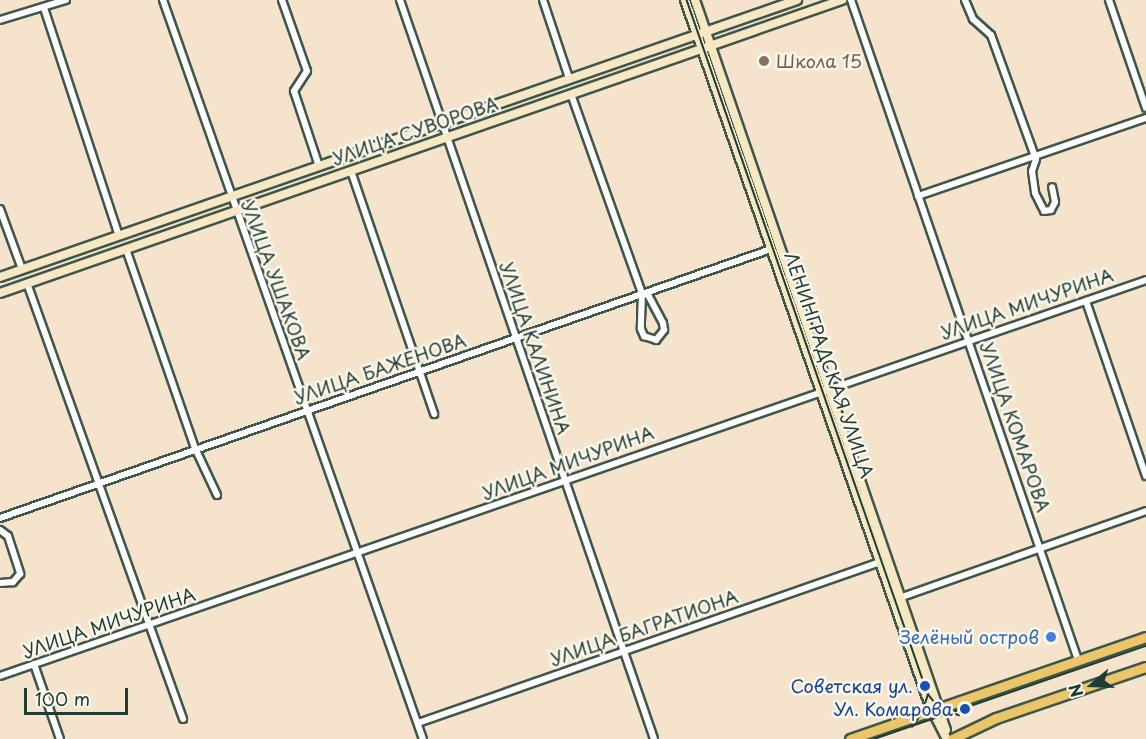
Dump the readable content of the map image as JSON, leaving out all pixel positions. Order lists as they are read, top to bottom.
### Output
{
  "streets": {
    "main road": ["УЛИЦА СУВОРОВА", "ЛЕНИНГРАДСКАЯ УЛИЦА"],
    "street": [
      "УЛИЦА УШАКОВА",
      "УЛИЦА МИЧУРИНА",
      "УЛИЦА КАЛИНИНА",
      "УЛИЦА БАЖЕНОВА",
      "УЛИЦА КОМАРОВА",
      "УЛИЦА БАГРАТИОНА"
    ]
  },
  "crossings": [
    ["УЛИЦА СУВОРОВА", "УЛИЦА УШАКОВА"],
    ["УЛИЦА СУВОРОВА", "УЛИЦА КАЛИНИНА"],
    ["УЛИЦА СУВОРОВА", "ЛЕНИНГРАДСКАЯ УЛИЦА"],
    ["УЛИЦА УШАКОВА", "УЛИЦА МИЧУРИНА"],
    ["УЛИЦА УШАКОВА", "УЛИЦА БАЖЕНОВА"],
    ["УЛИЦА УШАКОВА", "УЛИЦА БАГРАТИОНА"],
    ["УЛИЦА МИЧУРИНА", "УЛИЦА КАЛИНИНА"],
    ["УЛИЦА МИЧУРИНА", "ЛЕНИНГРАДСКАЯ УЛИЦА"],
    ["УЛИЦА МИЧУРИНА", "УЛИЦА КОМАРОВА"],
    ["УЛИЦА КАЛИНИНА", "УЛИЦА БАЖЕНОВА"],
    ["УЛИЦА КАЛИНИНА", "УЛИЦА БАГРАТИОНА"],
    ["ЛЕНИНГРАДСКАЯ УЛИЦА", "УЛИЦА БАЖЕНОВА"],
    ["ЛЕНИНГРАДСКАЯ УЛИЦА", "УЛИЦА БАГРАТИОНА"]
  ],
  "places": [
    "Школа 15",
    "Зелёный остров",
    "Советская ул.",
    "Ул. Комарова"
  ],
  "scale_bar": "100 m",
  "north": "left"
}
